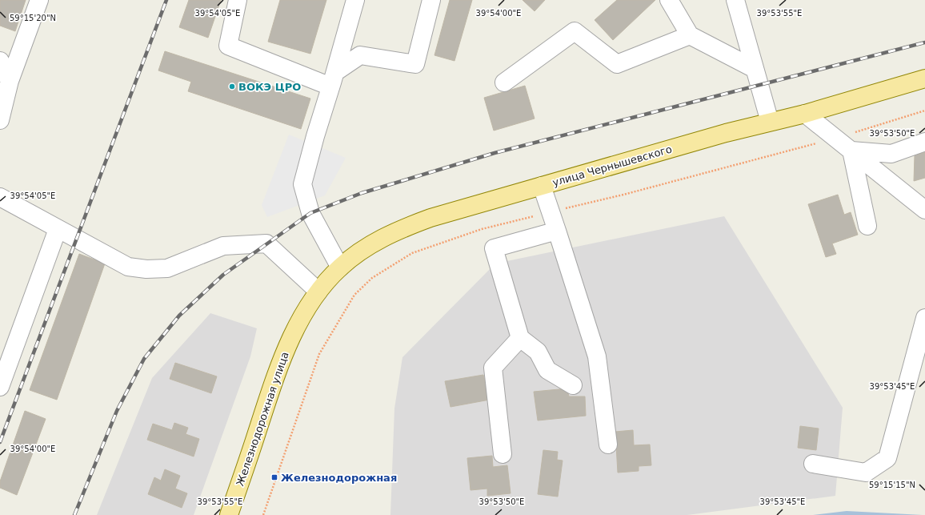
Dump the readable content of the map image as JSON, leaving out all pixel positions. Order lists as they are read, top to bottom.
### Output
{
  "streets": {
    "main road": ["улица Чернышевского", "Железнодорожная улица"]
  },
  "crossings": [
    ["улица Чернышевского", "Железнодорожная улица"]
  ],
  "places": {
    "other": ["ВОКЭ ЦРО"],
    "transit": ["Железнодорожная"]
  },
  "coordinates": [
    "39°54'05\"E",
    "39°54'00\"E",
    "39°53'55\"E",
    "59°15'20\"N",
    "39°53'50\"E",
    "39°53'45\"E",
    "59°15'15\"N"
  ]
}
